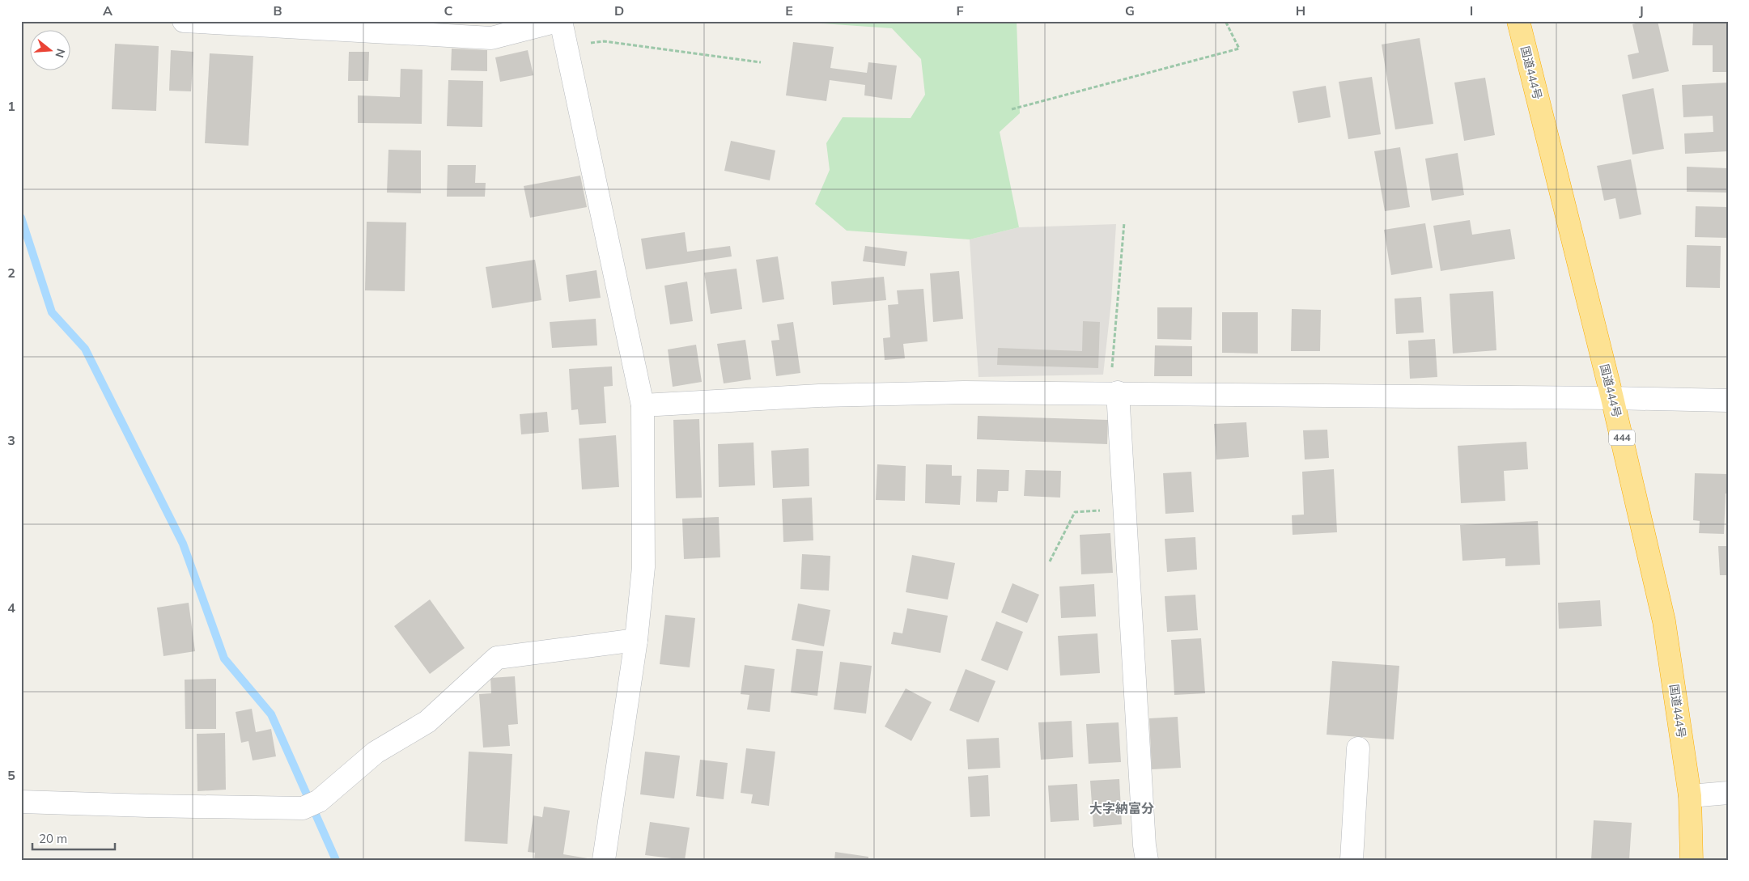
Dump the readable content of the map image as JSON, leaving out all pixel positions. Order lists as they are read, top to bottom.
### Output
{
  "streets": {
    "highway": ["国道444号", "444"]
  },
  "districts": ["大字納富分"],
  "scale_bar": "20 m",
  "north": "right",
  "grid": {
    "columns": [
      "A",
      "B",
      "C",
      "D",
      "E",
      "F",
      "G",
      "H",
      "I",
      "J"
    ],
    "rows": [
      "1",
      "2",
      "3",
      "4",
      "5"
    ]
  }
}
